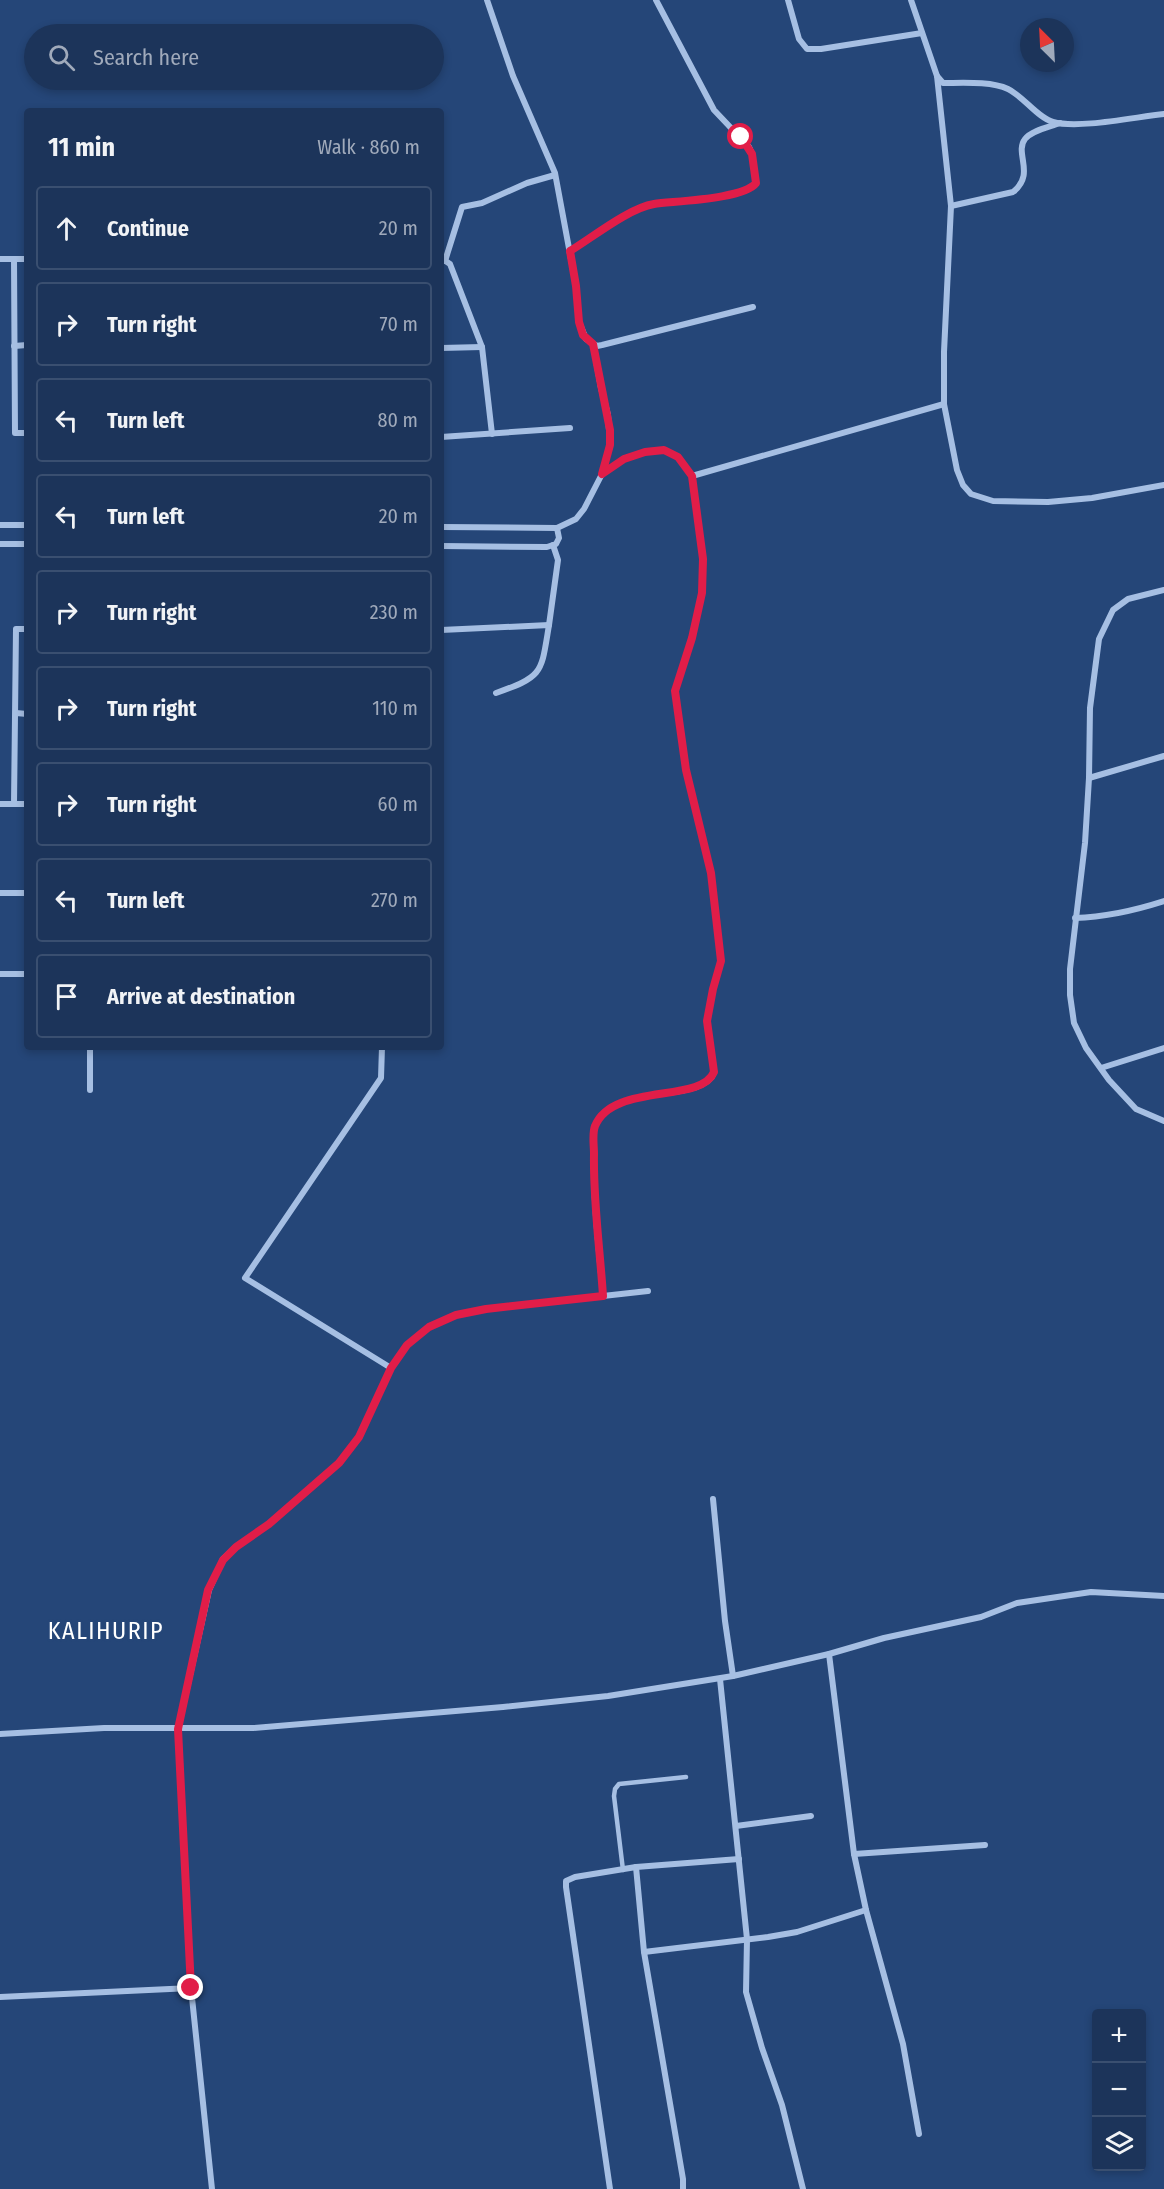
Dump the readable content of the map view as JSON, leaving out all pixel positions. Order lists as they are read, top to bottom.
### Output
{
  "districts": ["KALIHURIP"],
  "north": "top left",
  "page": {
    "search": "Search here",
    "heading": ["11 min", "Walk · 860 m"],
    "list": [
      ["Continue", "20 m"],
      ["Turn right", "70 m"],
      ["Turn left", "80 m"],
      ["Turn left", "20 m"],
      ["Turn right", "230 m"],
      ["Turn right", "110 m"],
      ["Turn right", "60 m"],
      ["Turn left", "270 m"],
      "Arrive at destination"
    ],
    "map_buttons": ["+", "−"]
  }
}
